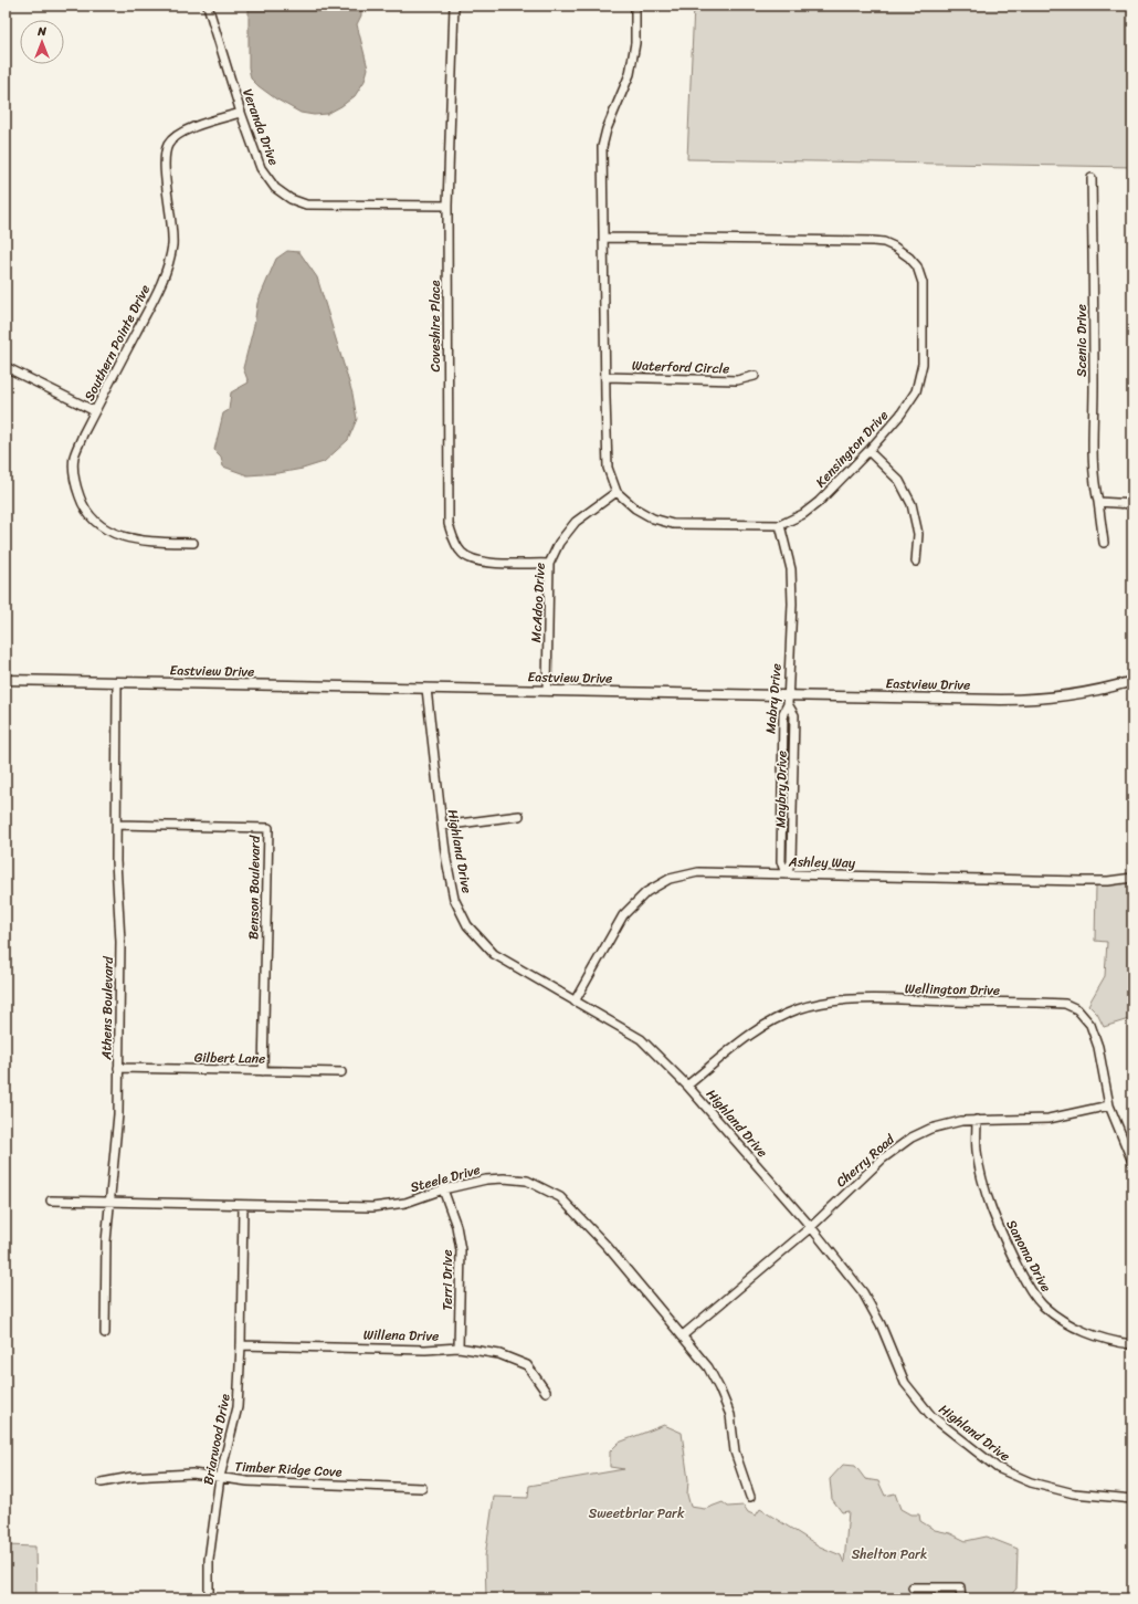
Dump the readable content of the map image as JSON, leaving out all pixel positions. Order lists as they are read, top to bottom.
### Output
{
  "streets": {
    "street": [
      "Veranda Drive",
      "Coveshire Place",
      "Scenic Drive",
      "Southern Pointe Drive",
      "Waterford Circle",
      "Kensington Drive",
      "McAdoo Drive",
      "Eastview Drive",
      "Mabry Drive",
      "Maybry Drive",
      "Highland Drive",
      "Ashley Way",
      "Benson Boulevard",
      "Wellington Drive",
      "Athens Boulevard",
      "Gilbert Lane",
      "Cherry Road",
      "Steele Drive",
      "Sanoma Drive",
      "Terri Drive",
      "Willena Drive",
      "Briarwood Drive",
      "Timber Ridge Cove"
    ]
  },
  "crossings": [
    ["Veranda Drive", "Coveshire Place"],
    ["Veranda Drive", "Southern Pointe Drive"],
    ["Coveshire Place", "McAdoo Drive"],
    ["Kensington Drive", "McAdoo Drive"],
    ["Kensington Drive", "Mabry Drive"],
    ["McAdoo Drive", "Eastview Drive"],
    ["Eastview Drive", "Mabry Drive"],
    ["Eastview Drive", "Maybry Drive"],
    ["Eastview Drive", "Highland Drive"],
    ["Eastview Drive", "Athens Boulevard"],
    ["Mabry Drive", "Maybry Drive"],
    ["Maybry Drive", "Ashley Way"],
    ["Highland Drive", "Ashley Way"],
    ["Highland Drive", "Wellington Drive"],
    ["Highland Drive", "Cherry Road"],
    ["Benson Boulevard", "Athens Boulevard"],
    ["Benson Boulevard", "Gilbert Lane"],
    ["Wellington Drive", "Cherry Road"],
    ["Athens Boulevard", "Gilbert Lane"],
    ["Athens Boulevard", "Steele Drive"],
    ["Cherry Road", "Steele Drive"],
    ["Cherry Road", "Sanoma Drive"],
    ["Steele Drive", "Terri Drive"],
    ["Steele Drive", "Briarwood Drive"],
    ["Terri Drive", "Willena Drive"],
    ["Willena Drive", "Briarwood Drive"],
    ["Briarwood Drive", "Timber Ridge Cove"]
  ],
  "parks": ["Sweetbriar Park", "Shelton Park"],
  "north": "top"
}
